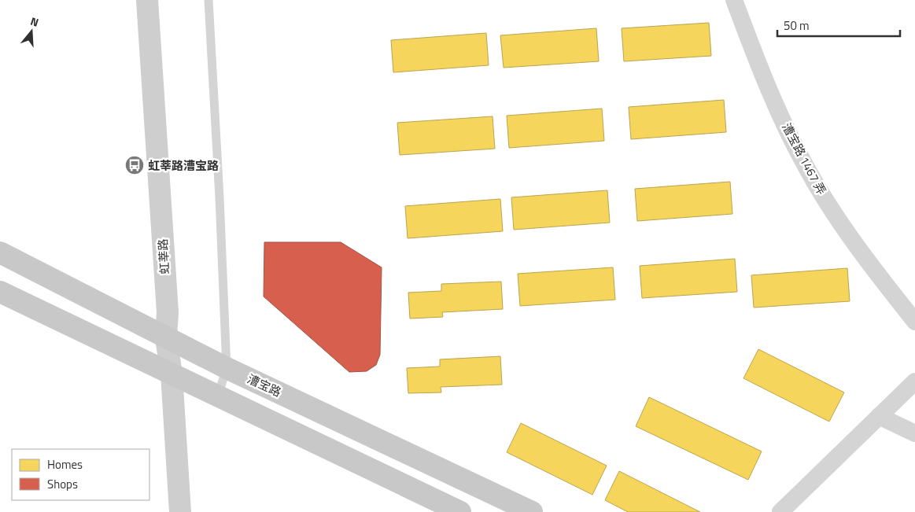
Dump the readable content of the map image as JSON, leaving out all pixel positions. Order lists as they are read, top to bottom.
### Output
{
  "streets": {
    "main road": ["漕宝路"],
    "street": ["漕宝路 1467 弄", "虹莘路"]
  },
  "crossings": [
    ["虹莘路", "漕宝路"]
  ],
  "places": {
    "bus stop": ["虹莘路漕宝路"]
  },
  "legend": ["Homes", "Shops"],
  "scale_bar": "50 m",
  "north": "top"
}
